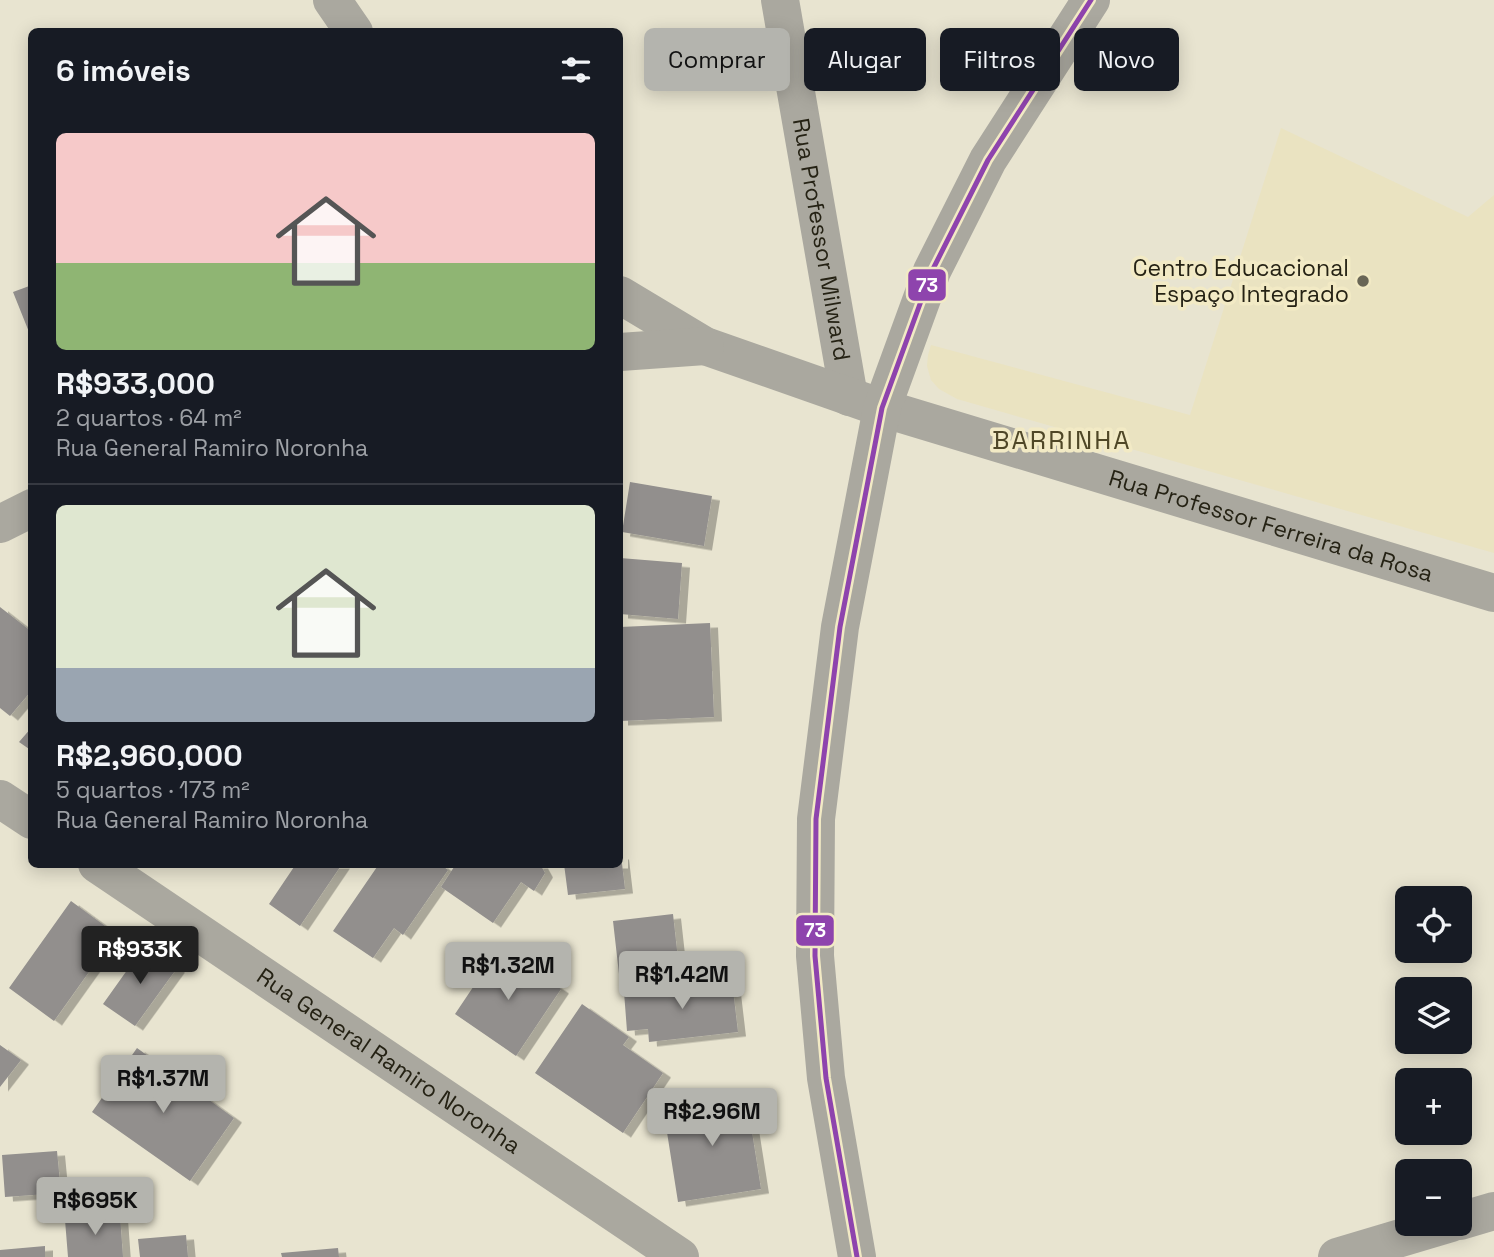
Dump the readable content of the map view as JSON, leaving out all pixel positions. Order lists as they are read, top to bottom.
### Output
{
  "streets": {
    "street": ["Rua Professor Milward", "Rua Professor Ferreira da Rosa", "Rua General Ramiro Noronha"]
  },
  "crossings": [
    ["Rua Professor Milward", "Rua Professor Ferreira da Rosa"]
  ],
  "districts": ["BARRINHA"],
  "places": ["Centro Educacional Espaço Integrado"],
  "lines": ["transit line 73"],
  "page": {
    "chip": [
      "Comprar",
      "Alugar",
      "Filtros",
      "Novo"
    ],
    "heading": "6 imóveis",
    "list": [
      {
        "name": "R$933,000",
        "note": "2 quartos · 64 m² · Rua General Ramiro Noronha"
      },
      {
        "name": "R$2,960,000",
        "note": "5 quartos · 173 m² · Rua General Ramiro Noronha"
      }
    ],
    "map_buttons": ["+", "−"],
    "price": [
      "R$933K",
      "R$1.32M",
      "R$1.42M",
      "R$1.37M",
      "R$2.96M",
      "R$695K"
    ]
  }
}
